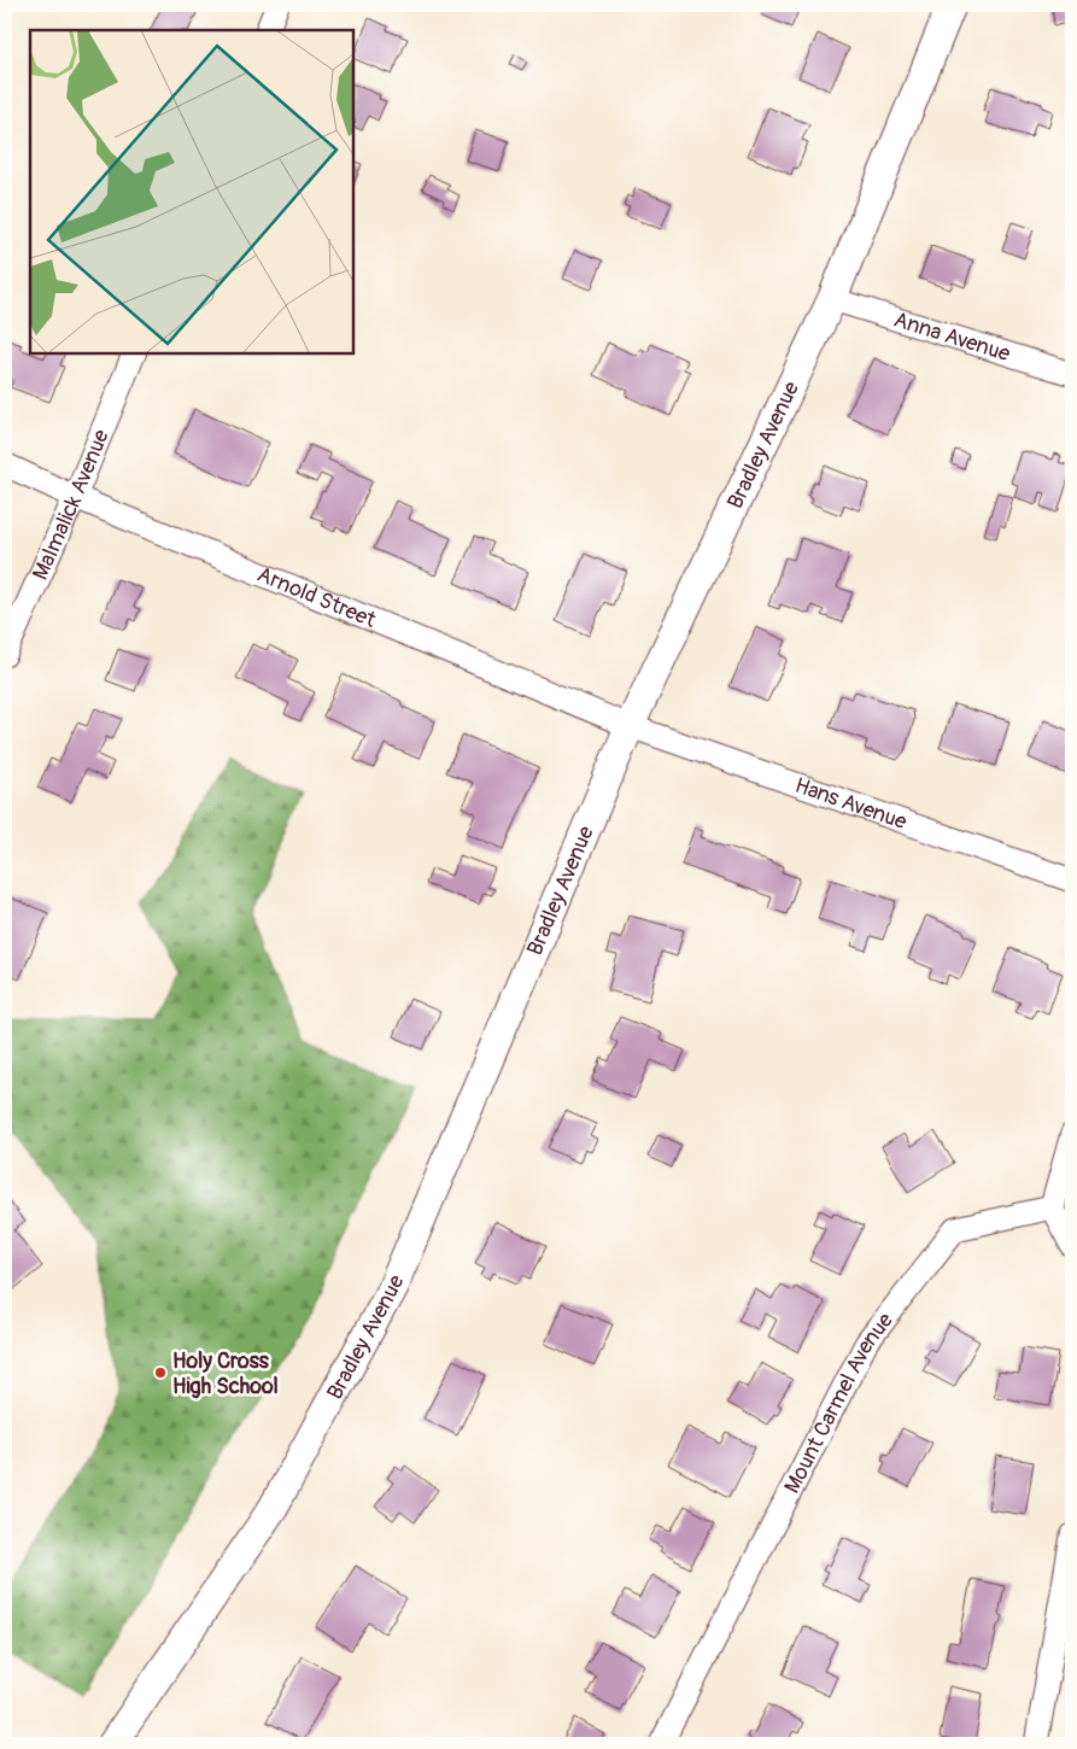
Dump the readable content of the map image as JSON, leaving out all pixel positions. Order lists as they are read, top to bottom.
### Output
{
  "streets": {
    "street": [
      "Anna Avenue",
      "Bradley Avenue",
      "Malmalick Avenue",
      "Arnold Street",
      "Hans Avenue",
      "Mount Carmel Avenue"
    ]
  },
  "crossings": [
    ["Anna Avenue", "Bradley Avenue"],
    ["Bradley Avenue", "Arnold Street"],
    ["Bradley Avenue", "Hans Avenue"],
    ["Malmalick Avenue", "Arnold Street"],
    ["Arnold Street", "Hans Avenue"]
  ],
  "places": ["Holy Cross High School"]
}
